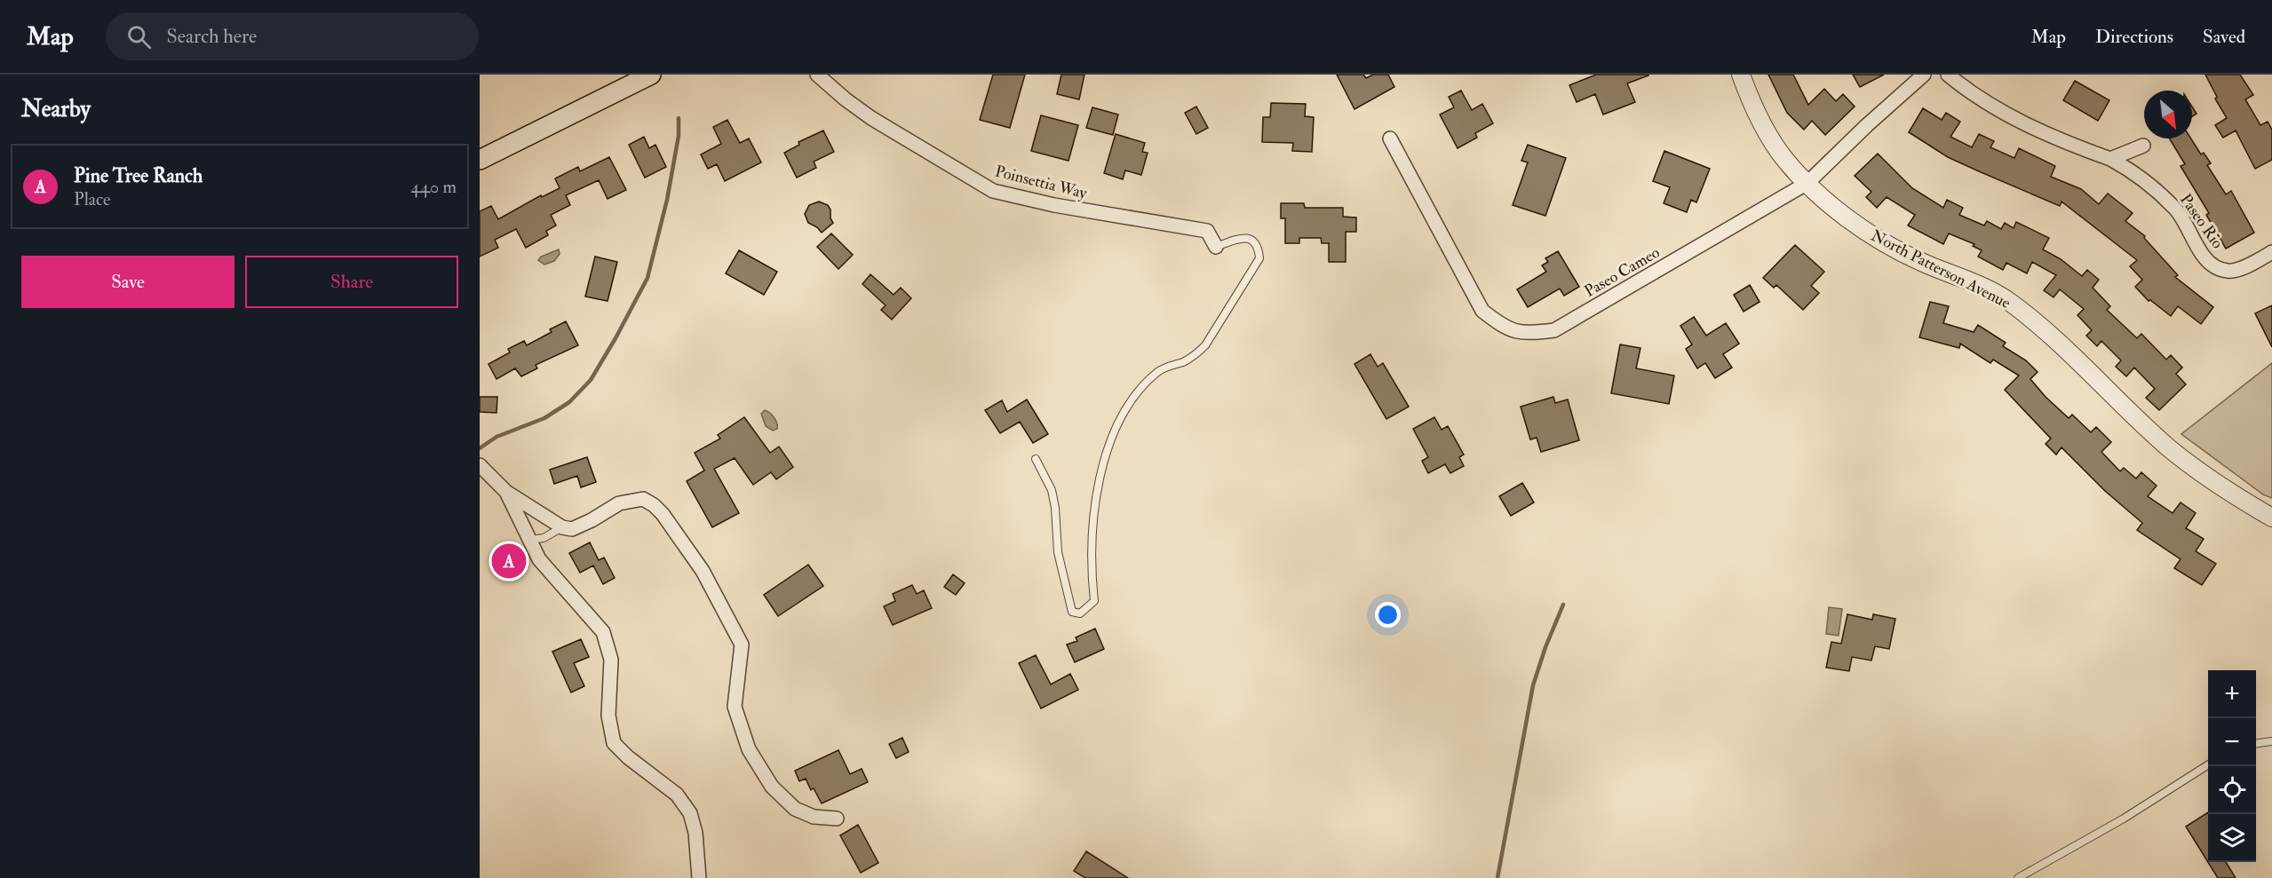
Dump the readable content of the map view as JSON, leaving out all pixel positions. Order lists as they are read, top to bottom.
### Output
{
  "streets": {
    "street": [
      "Poinsettia Way",
      "Paseo Rio",
      "North Patterson Avenue",
      "Paseo Cameo"
    ]
  },
  "crossings": [
    ["North Patterson Avenue", "Paseo Cameo"]
  ],
  "north": "bottom right",
  "page": {
    "header": "Map",
    "search": "Search here",
    "nav": ["Map", "Directions", "Saved"],
    "heading": "Nearby",
    "list": [
      {
        "mark": "A",
        "name": "Pine Tree Ranch",
        "note": "Place",
        "value": "440 m"
      }
    ],
    "buttons": ["Save", "Share"],
    "pins": "A",
    "map_buttons": ["+", "−"]
  }
}
